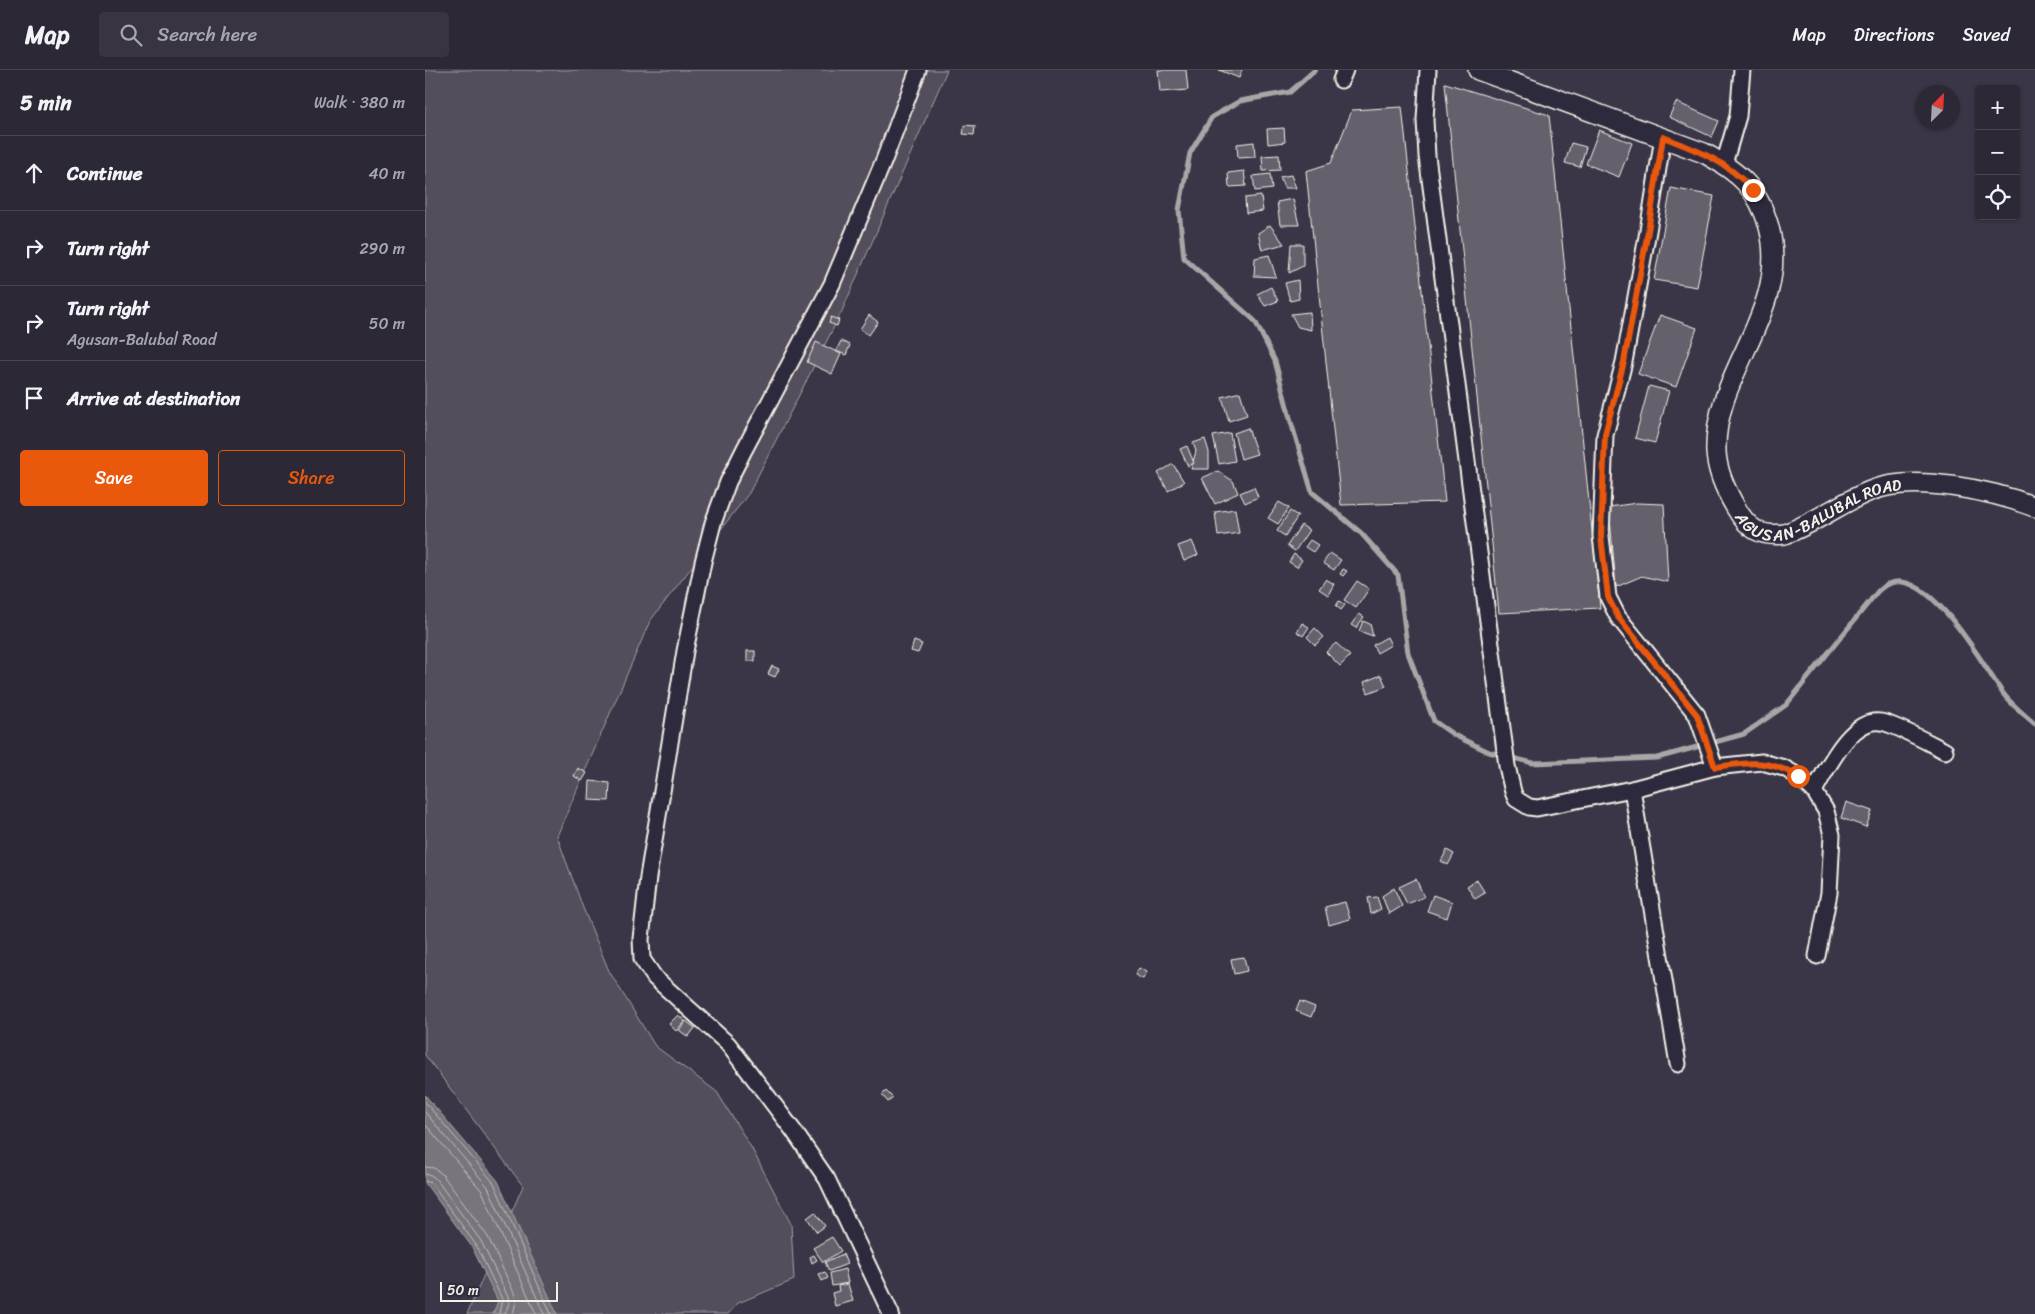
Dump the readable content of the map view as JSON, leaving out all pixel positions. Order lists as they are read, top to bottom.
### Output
{
  "streets": {
    "main road": ["AGUSAN-BALUBAL ROAD"]
  },
  "scale_bar": "50 m",
  "north": "top right",
  "page": {
    "header": "Map",
    "search": "Search here",
    "nav": ["Map", "Directions", "Saved"],
    "heading": ["5 min", "Walk · 380 m"],
    "map_buttons": ["+", "−"],
    "list": [
      ["Continue", "40 m"],
      ["Turn right", "290 m"],
      ["Turn right", "Agusan-Balubal Road", "50 m"],
      "Arrive at destination"
    ],
    "buttons": ["Save", "Share"],
    "scale": "50 m"
  }
}
